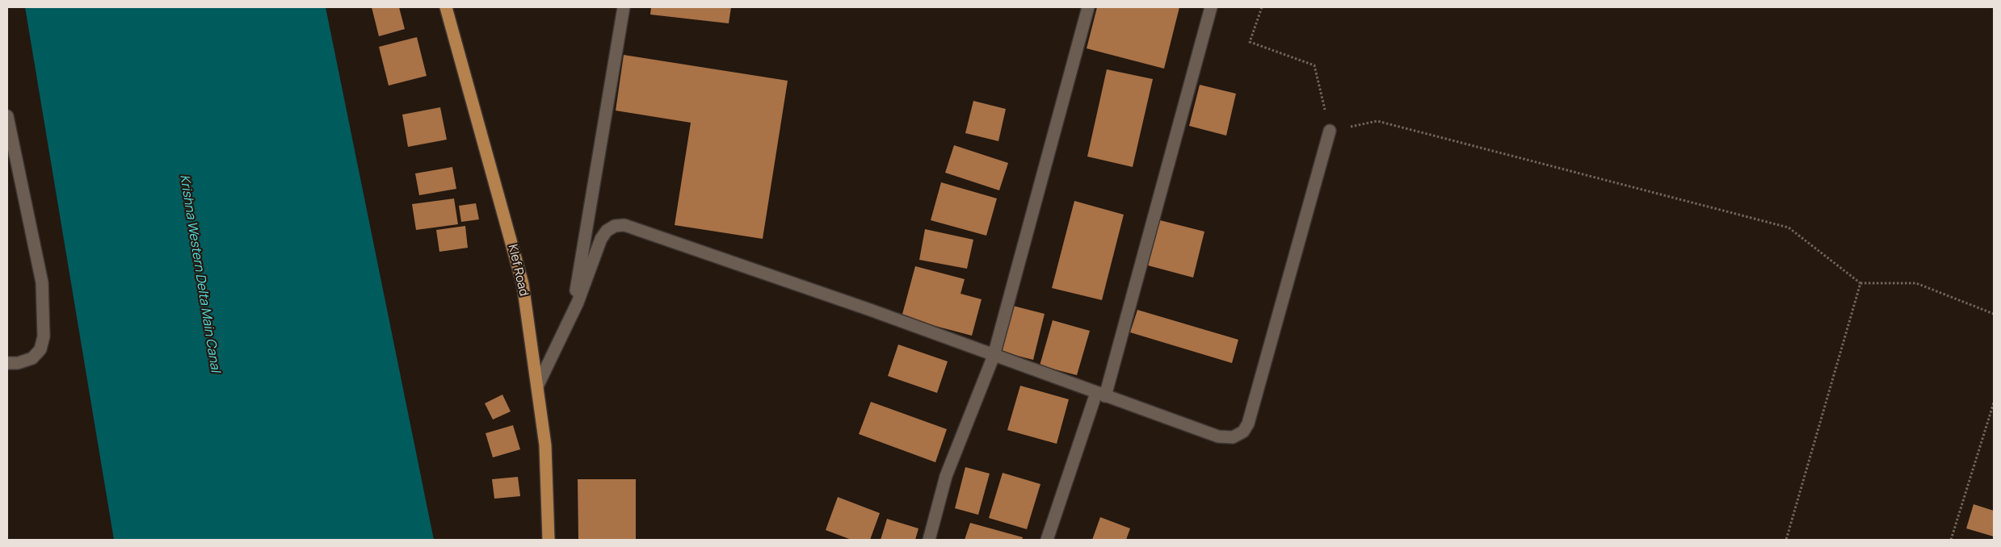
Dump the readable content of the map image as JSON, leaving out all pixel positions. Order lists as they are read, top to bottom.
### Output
{
  "streets": {
    "main road": ["Klef Road"]
  },
  "water": ["Krishna Western Delta Main Canal"]
}
